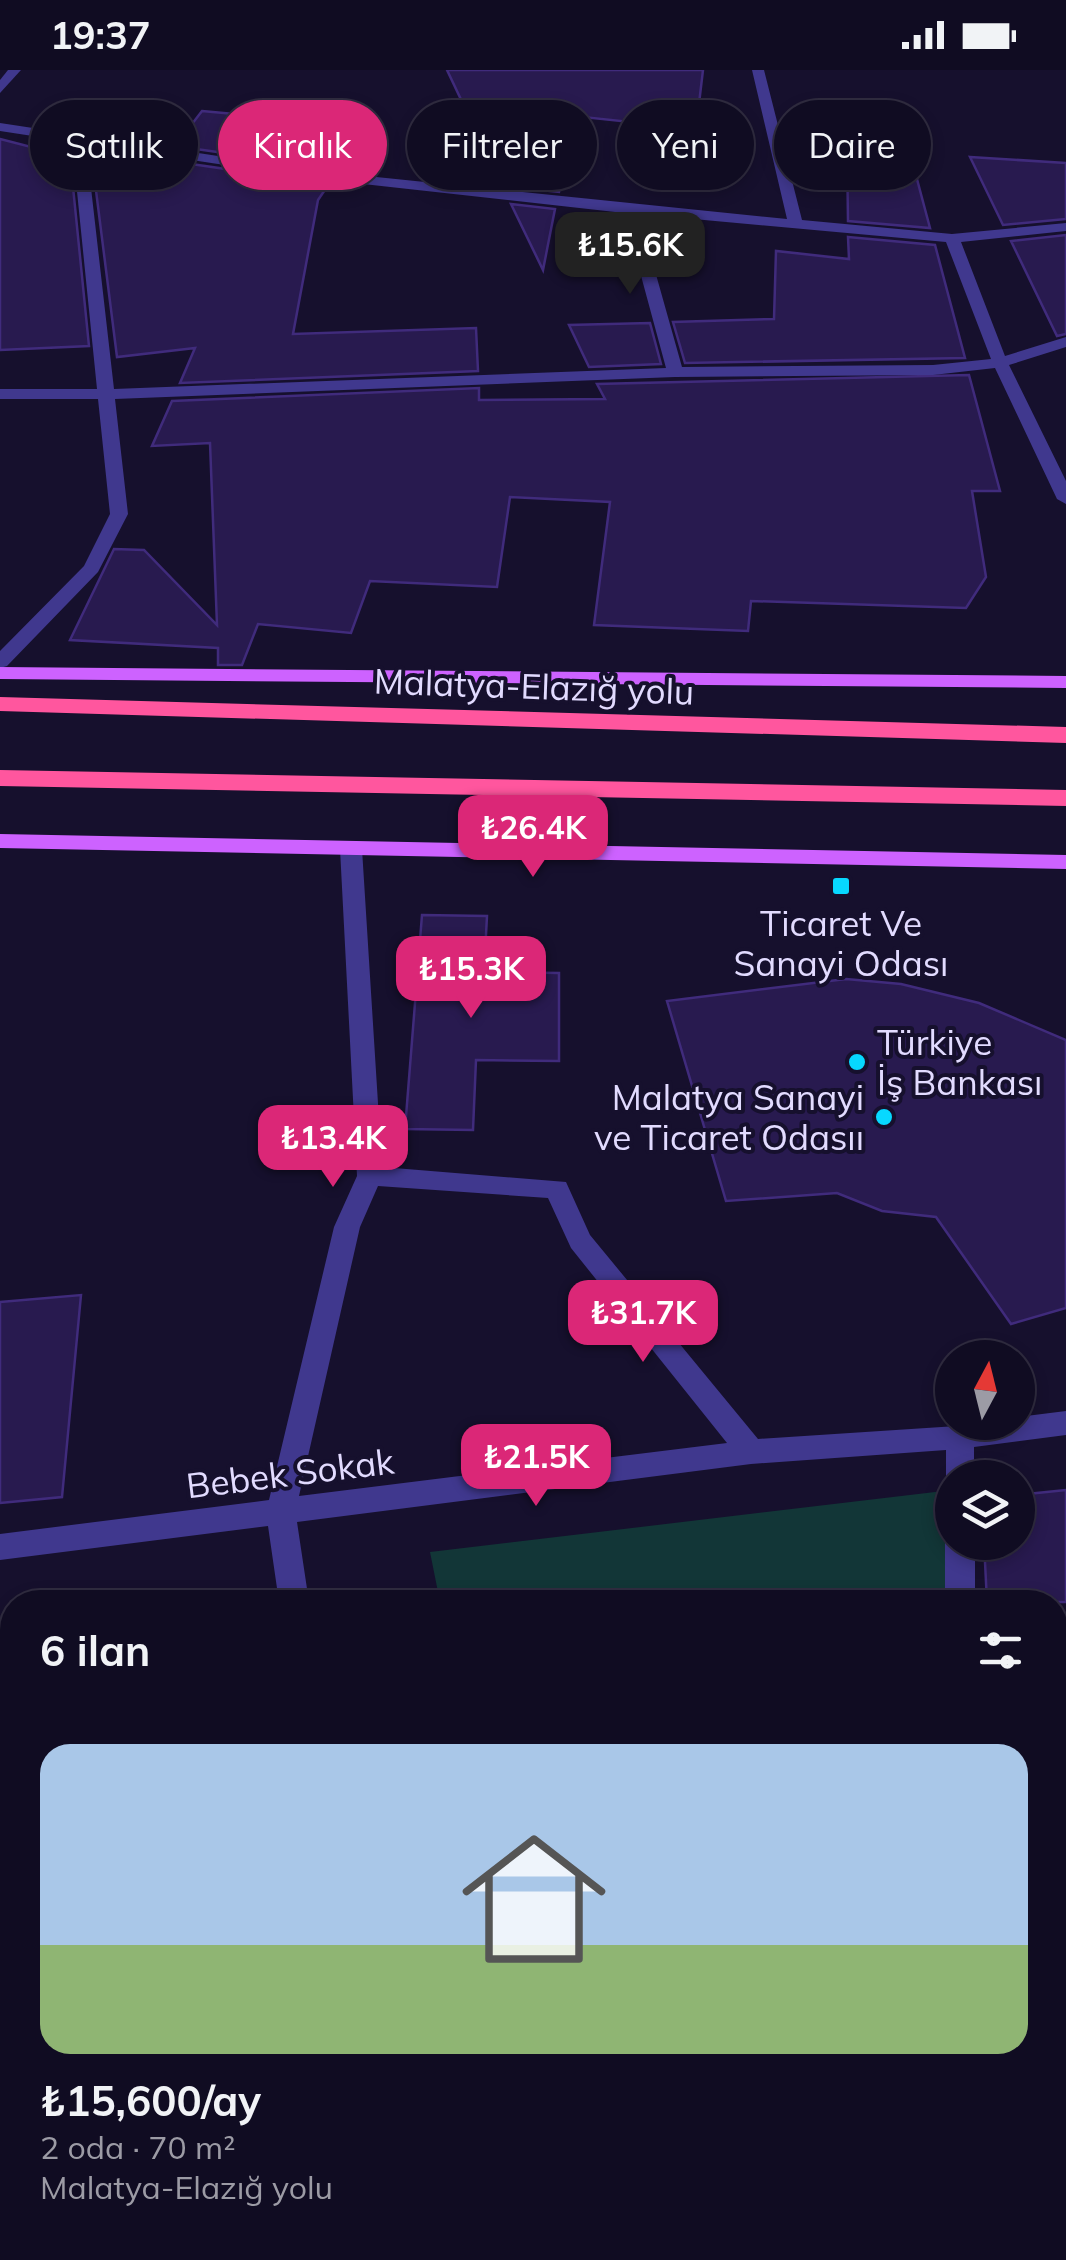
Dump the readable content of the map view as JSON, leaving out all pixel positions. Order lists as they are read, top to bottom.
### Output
{
  "streets": {
    "highway": ["Malatya-Elazığ yolu"],
    "street": ["Bebek Sokak"]
  },
  "places": {
    "transit": ["Ticaret Ve Sanayi Odası"],
    "other": ["Türkiye İş Bankası", "Malatya Sanayi ve Ticaret Odasıı"]
  },
  "north": "top",
  "page": {
    "status": "19:37",
    "chip": [
      "Satılık",
      "Kiralık",
      "Filtreler",
      "Yeni",
      "Daire"
    ],
    "price": [
      "₺15.6K",
      "₺26.4K",
      "₺15.3K",
      "₺13.4K",
      "₺31.7K",
      "₺21.5K"
    ],
    "heading": "6 ilan",
    "list": [
      {
        "name": "₺15,600/ay",
        "note": "2 oda · 70 m² · Malatya-Elazığ yolu"
      }
    ]
  }
}
